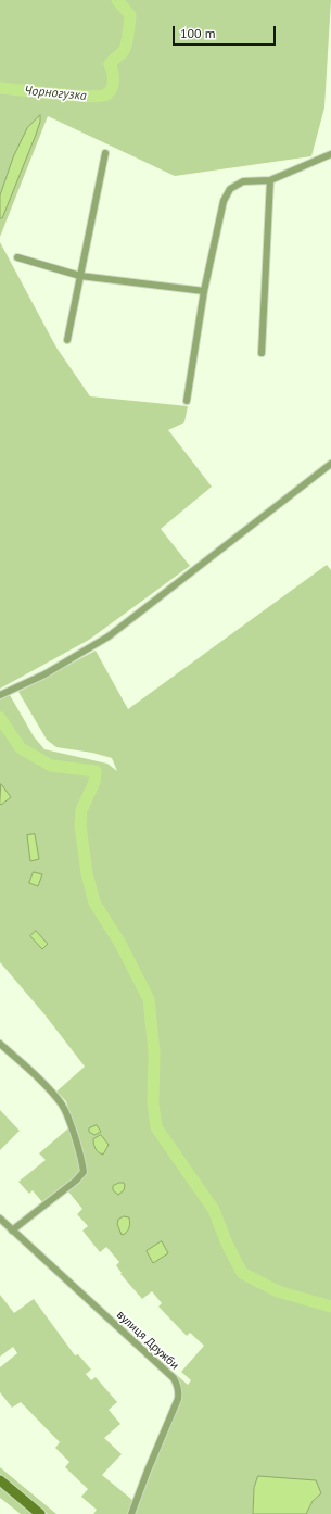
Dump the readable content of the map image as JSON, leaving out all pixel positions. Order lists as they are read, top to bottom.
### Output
{
  "streets": {
    "street": ["вулиця Дружби"]
  },
  "water": ["Чорногузка"],
  "scale_bar": "100 m"
}
